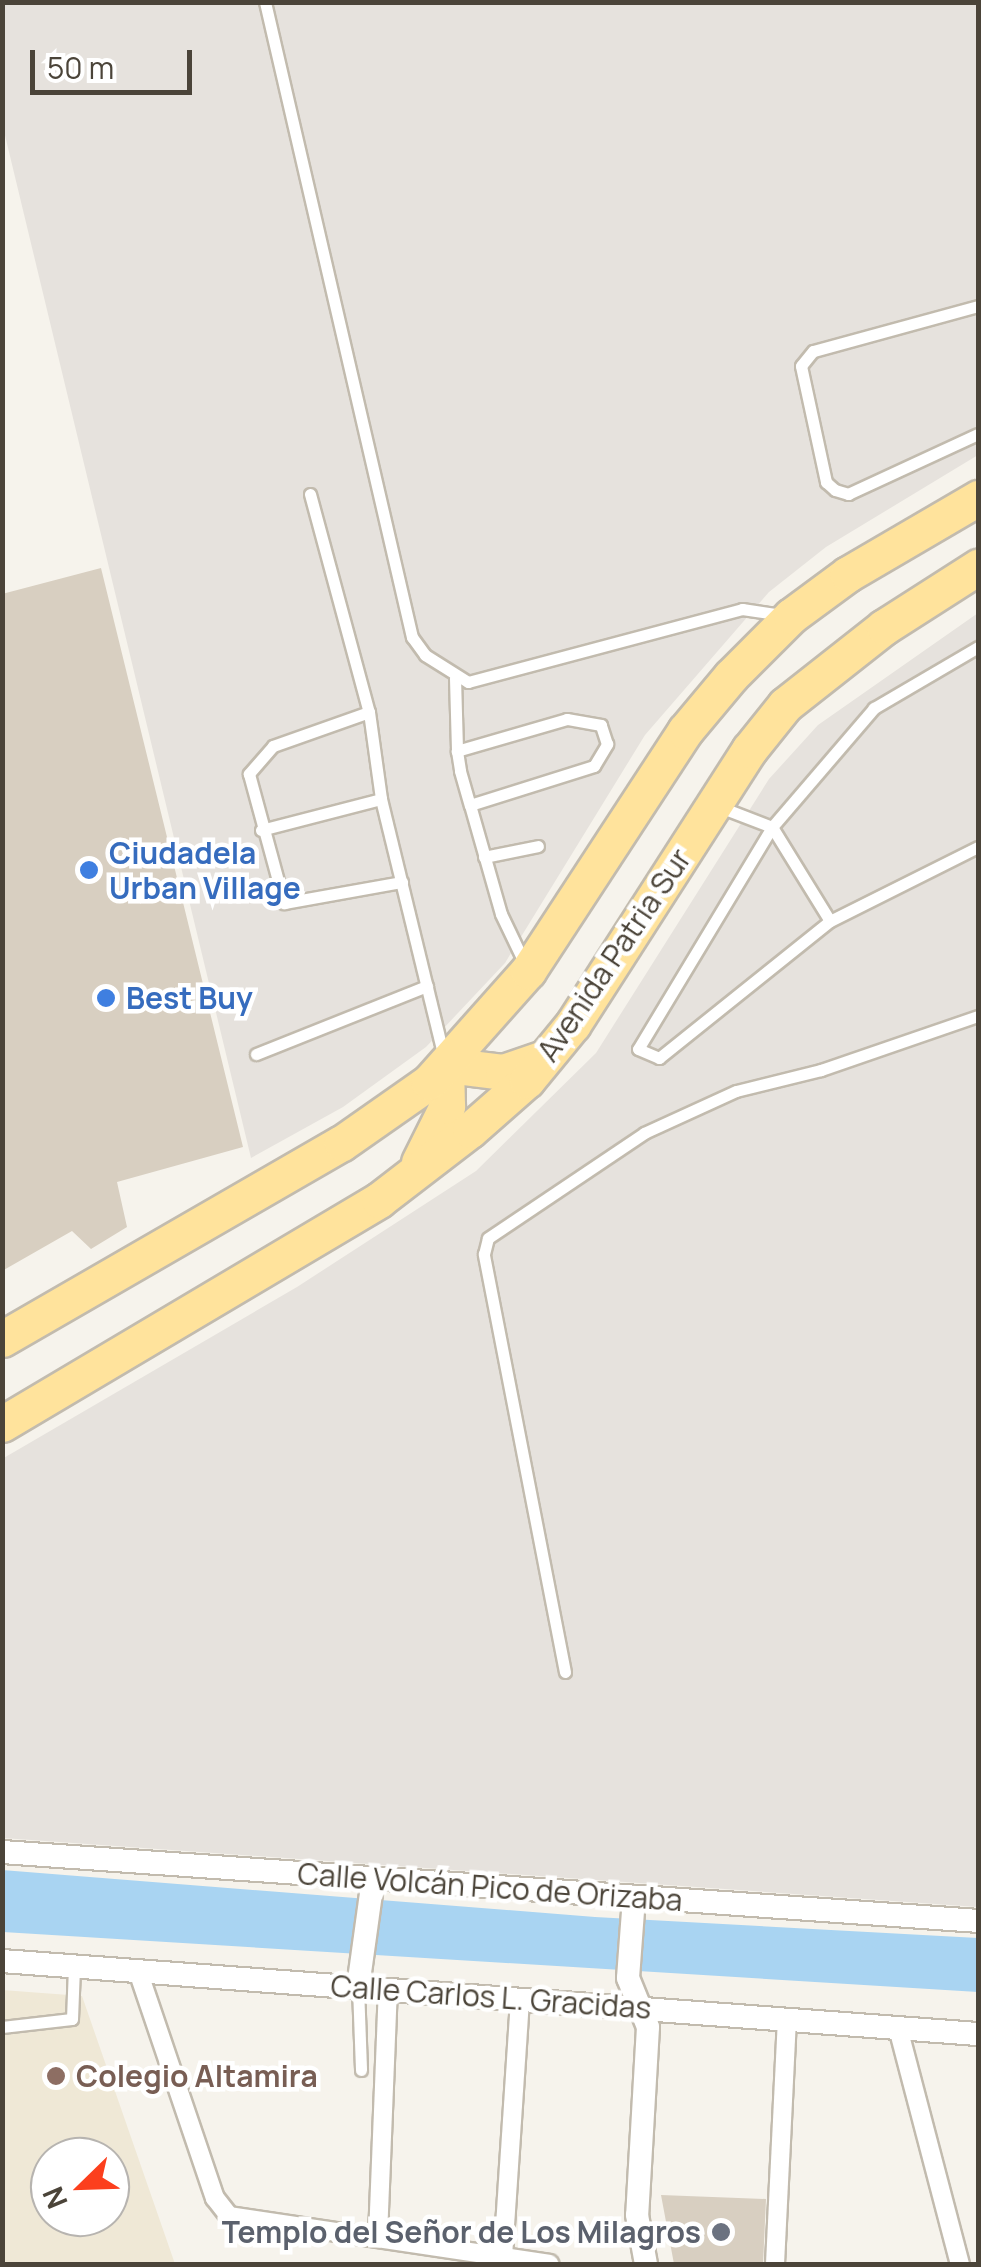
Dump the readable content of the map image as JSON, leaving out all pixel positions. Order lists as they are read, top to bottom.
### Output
{
  "streets": {
    "main road": ["Avenida Patria Sur"],
    "street": ["Calle Volcán Pico de Orizaba", "Calle Carlos L. Gracidas"]
  },
  "places": [
    "Ciudadela Urban Village",
    "Best Buy",
    "Colegio Altamira",
    "Templo del Señor de Los Milagros"
  ],
  "scale_bar": "50 m",
  "north": "bottom left"
}
